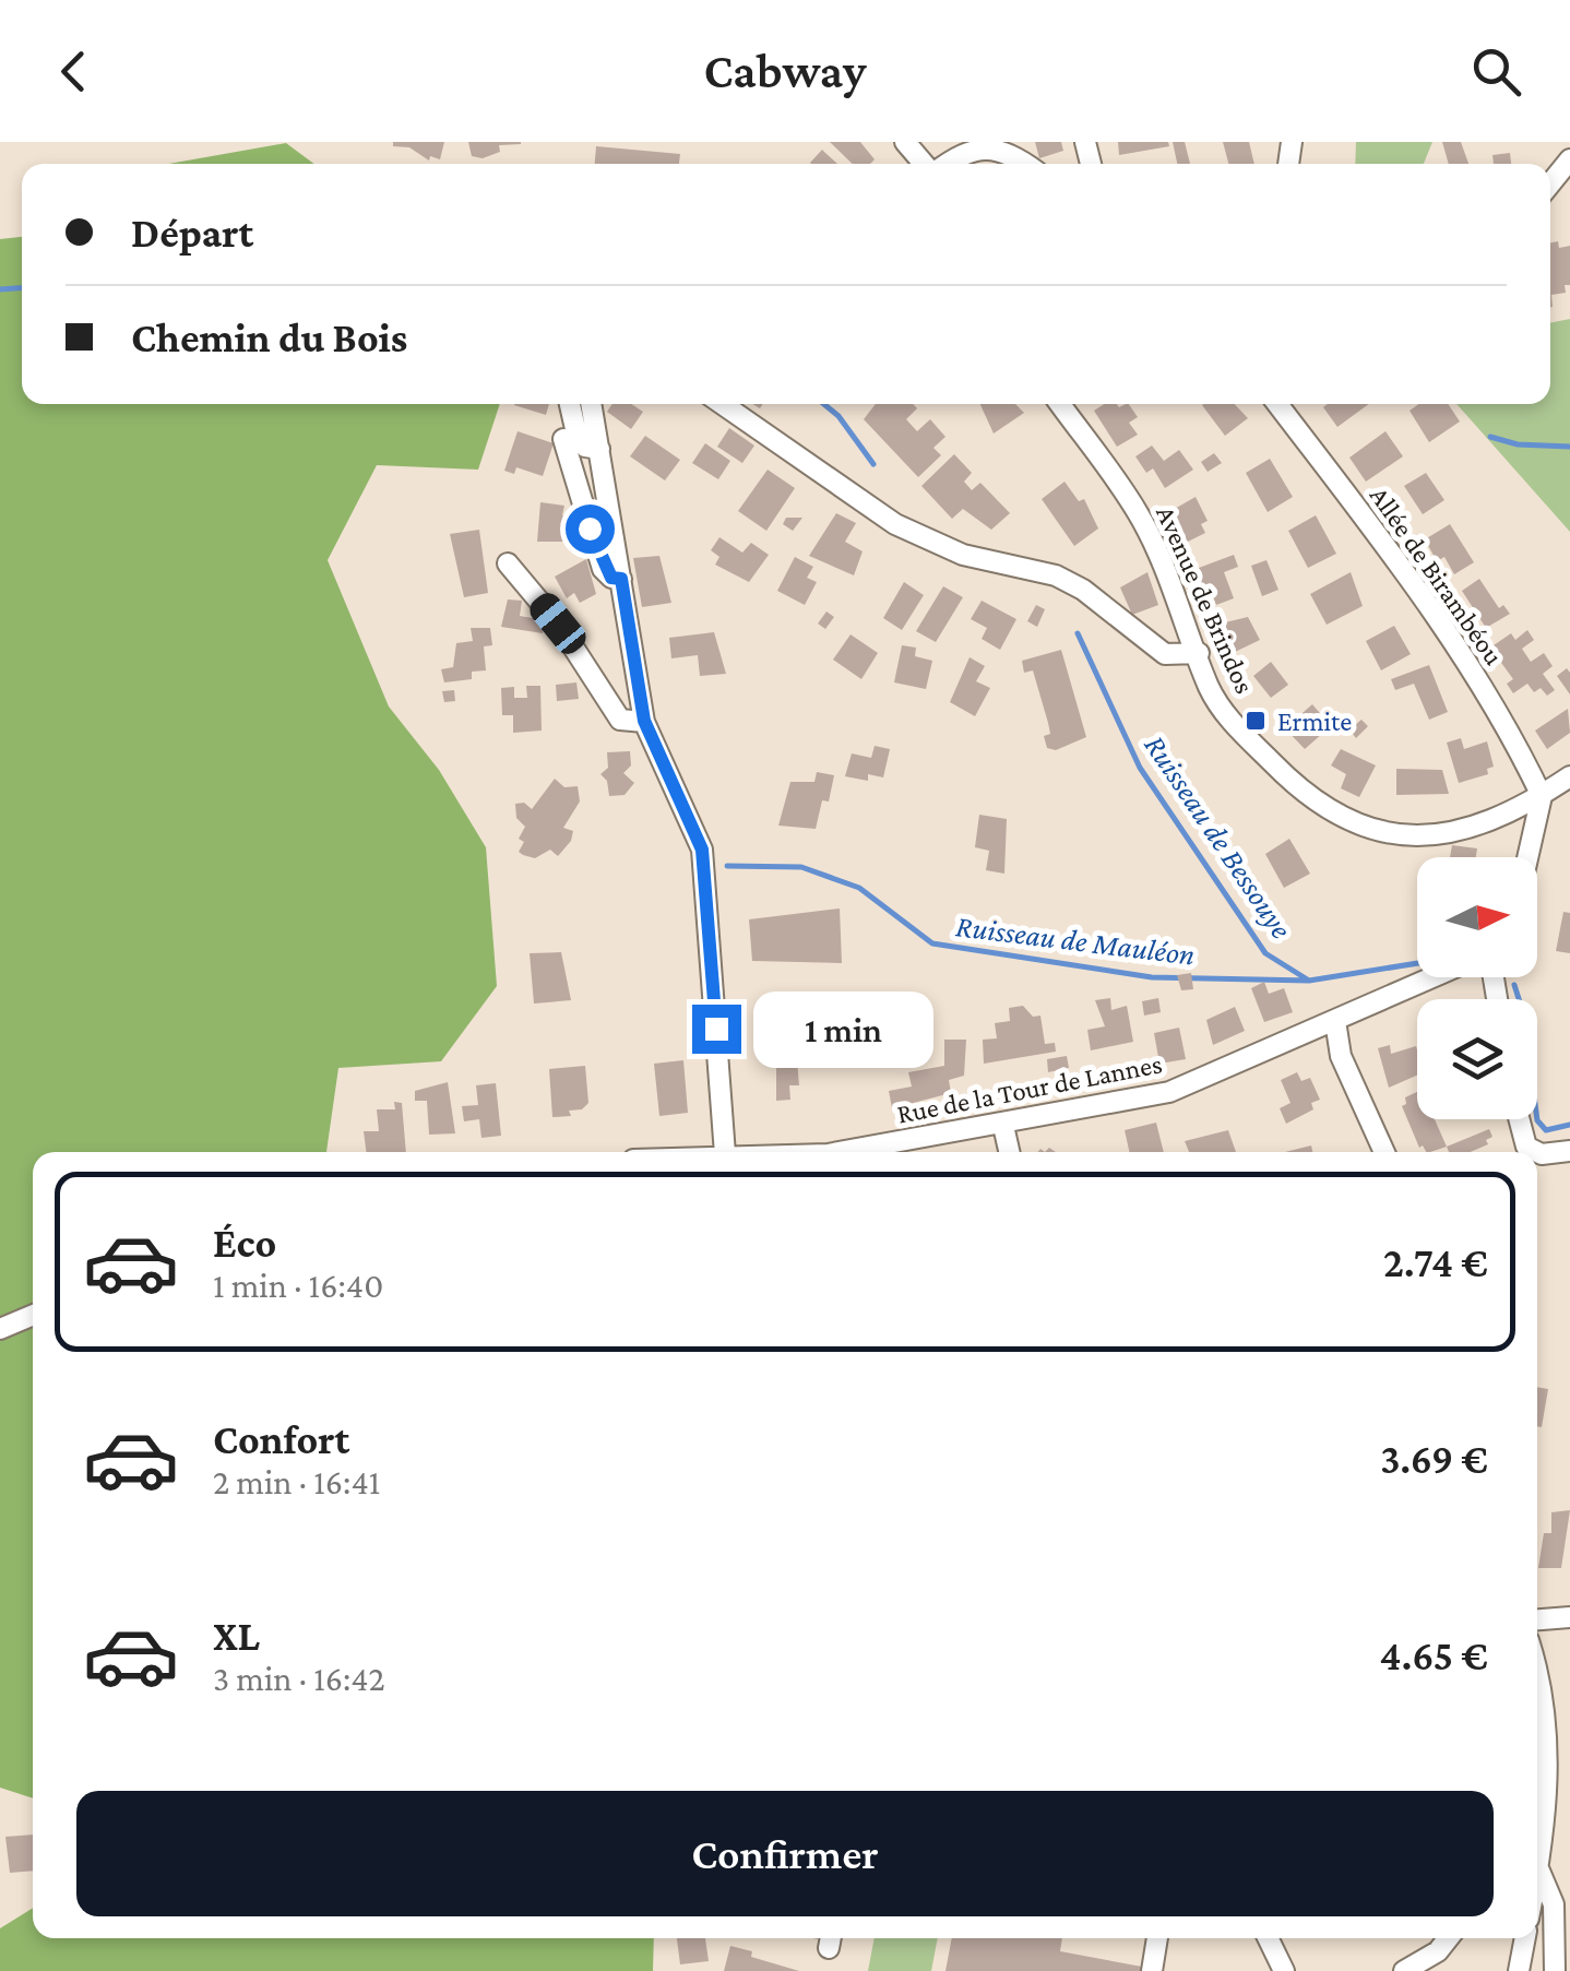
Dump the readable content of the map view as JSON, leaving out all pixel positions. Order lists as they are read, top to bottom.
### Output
{
  "streets": {
    "street": ["Allée de Birambéou", "Avenue de Brindos", "Rue de la Tour de Lannes"]
  },
  "crossings": [
    ["Allée de Birambéou", "Avenue de Brindos"]
  ],
  "water": ["Ruisseau de Bessouye", "Ruisseau de Mauléon"],
  "places": {
    "transit": ["Ermite"]
  },
  "north": "right",
  "page": {
    "header": "Cabway",
    "banner": ["Départ", "Chemin du Bois"],
    "bubble": "1 min",
    "list": [
      {
        "name": "Éco",
        "note": "1 min · 16:40",
        "value": "2.74 €"
      },
      {
        "name": "Confort",
        "note": "2 min · 16:41",
        "value": "3.69 €"
      },
      {
        "name": "XL",
        "note": "3 min · 16:42",
        "value": "4.65 €"
      }
    ],
    "buttons": "Confirmer"
  }
}
